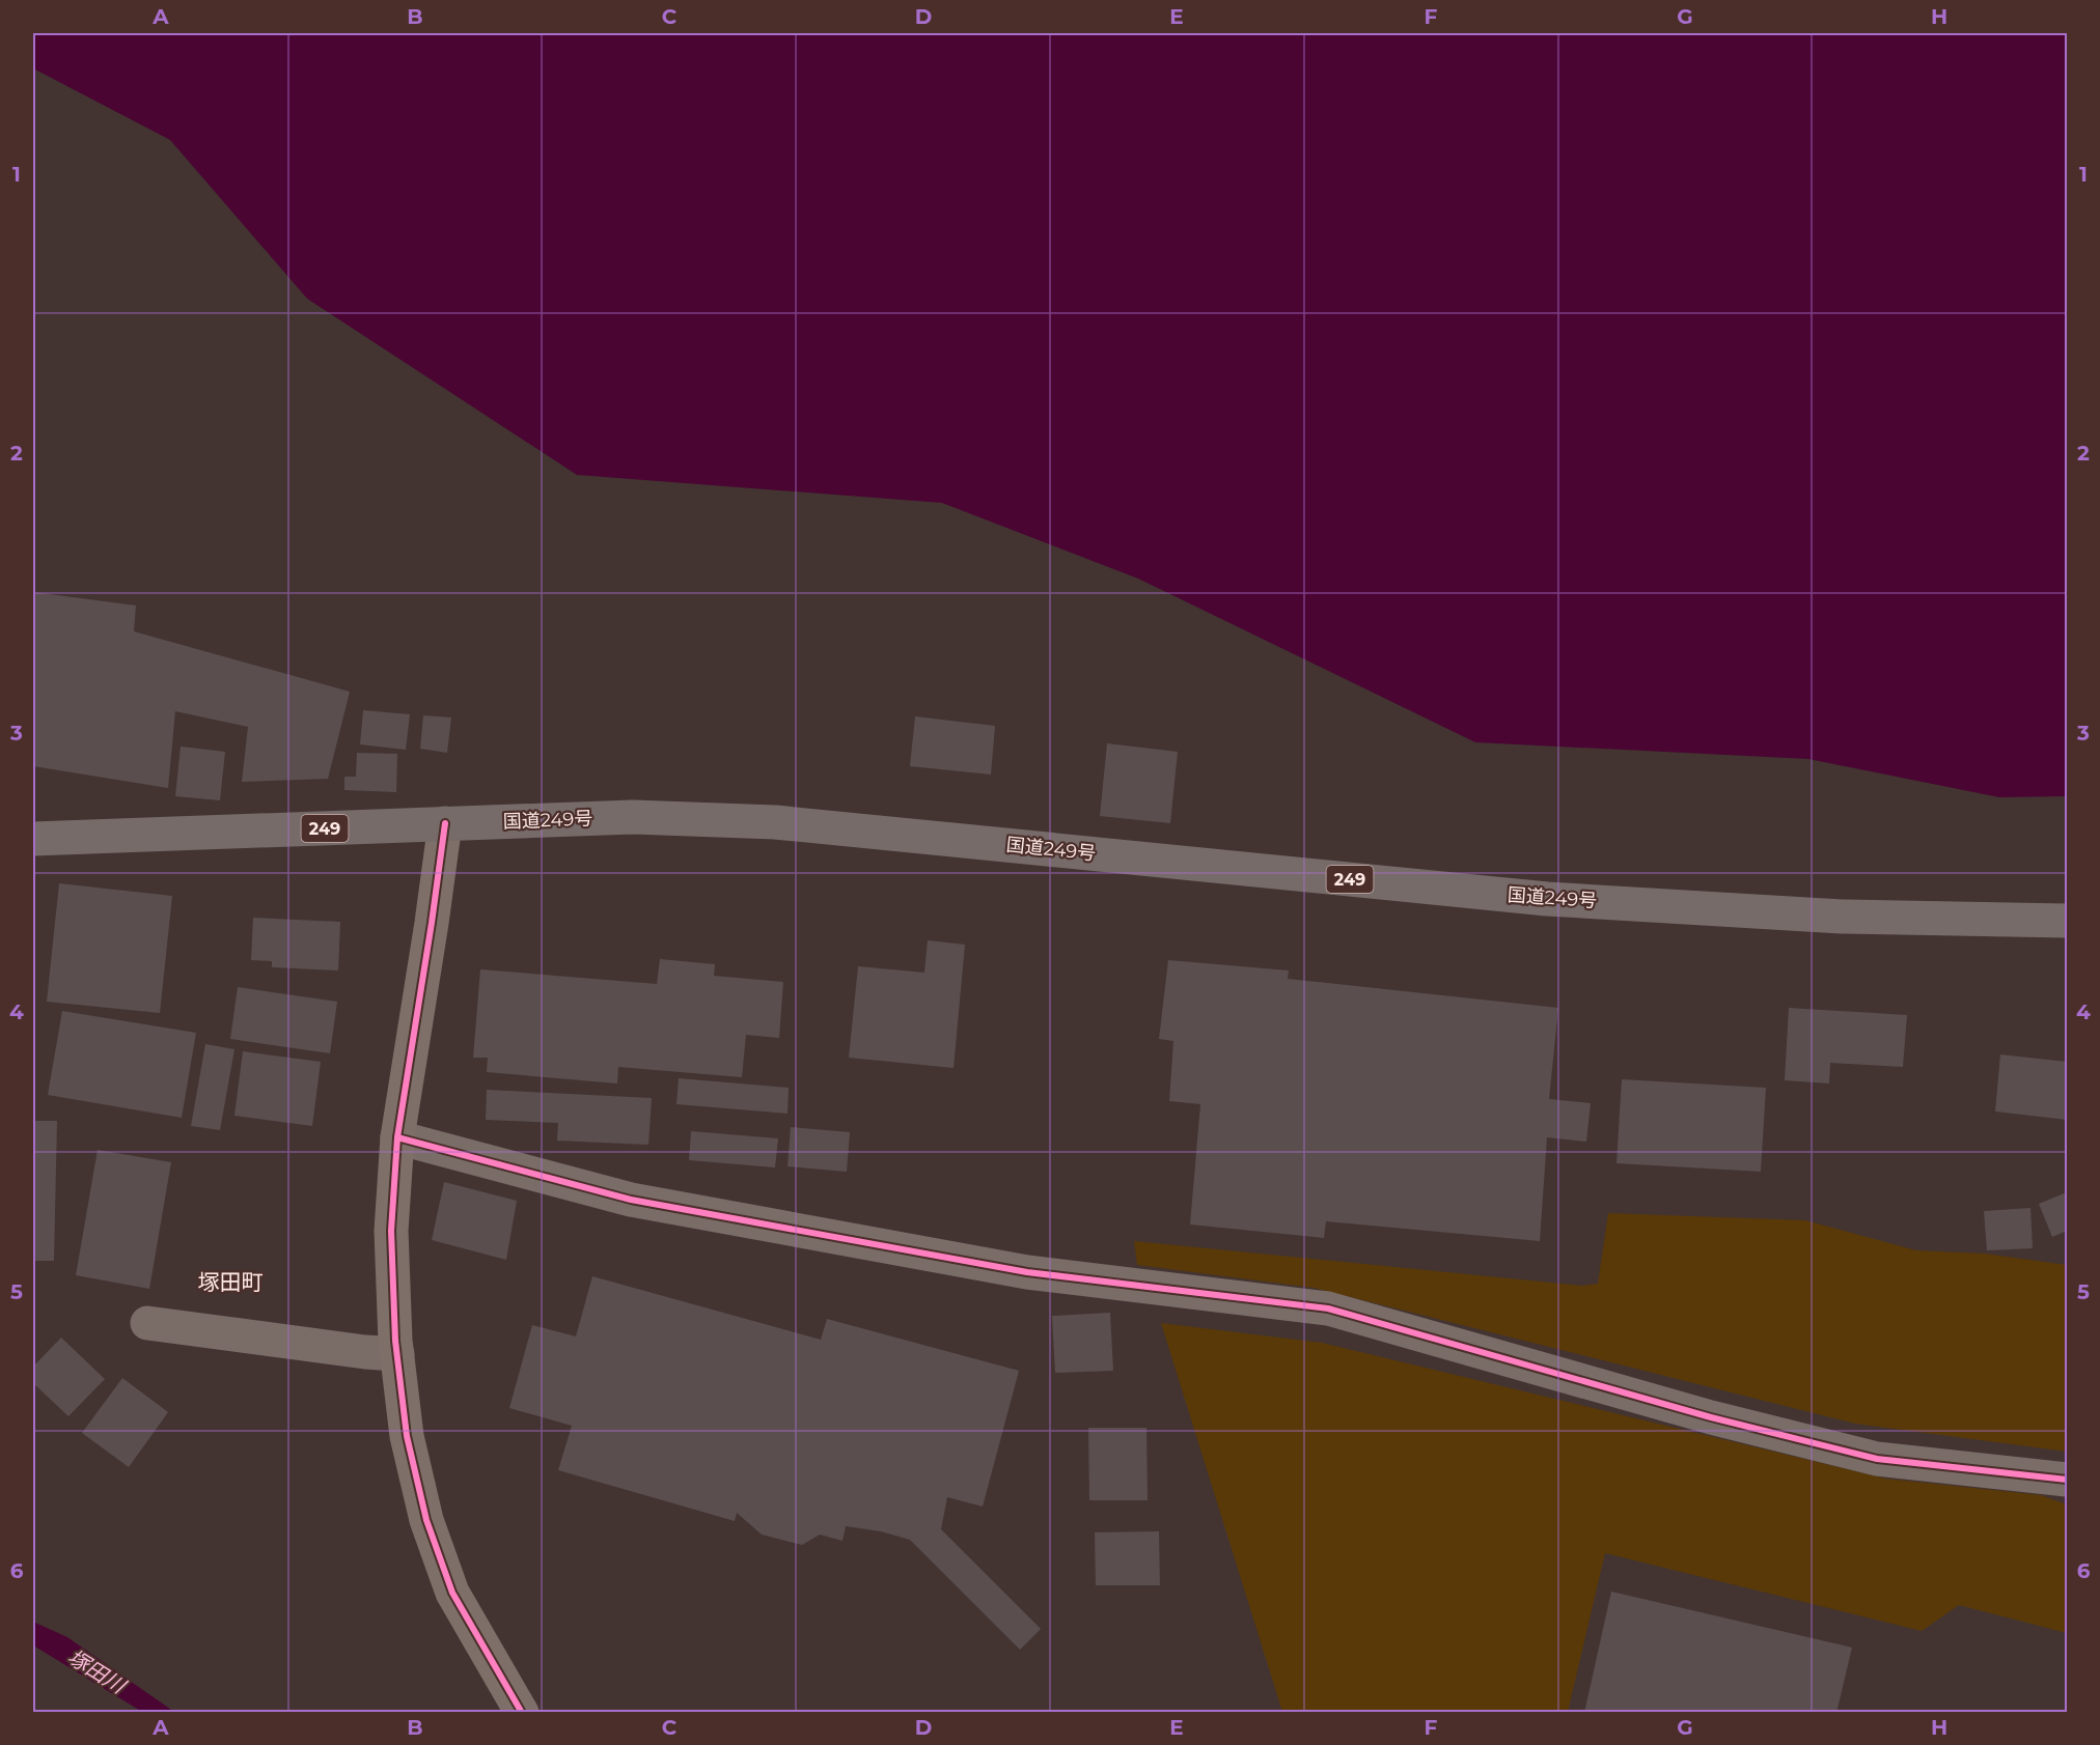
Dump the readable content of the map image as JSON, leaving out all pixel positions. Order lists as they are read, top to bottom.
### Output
{
  "streets": {
    "highway": ["国道249号", "249"]
  },
  "districts": ["塚田町"],
  "water": ["塚田川"],
  "grid": {
    "columns": [
      "A",
      "B",
      "C",
      "D",
      "E",
      "F",
      "G",
      "H"
    ],
    "rows": [
      "1",
      "2",
      "3",
      "4",
      "5",
      "6"
    ]
  }
}
